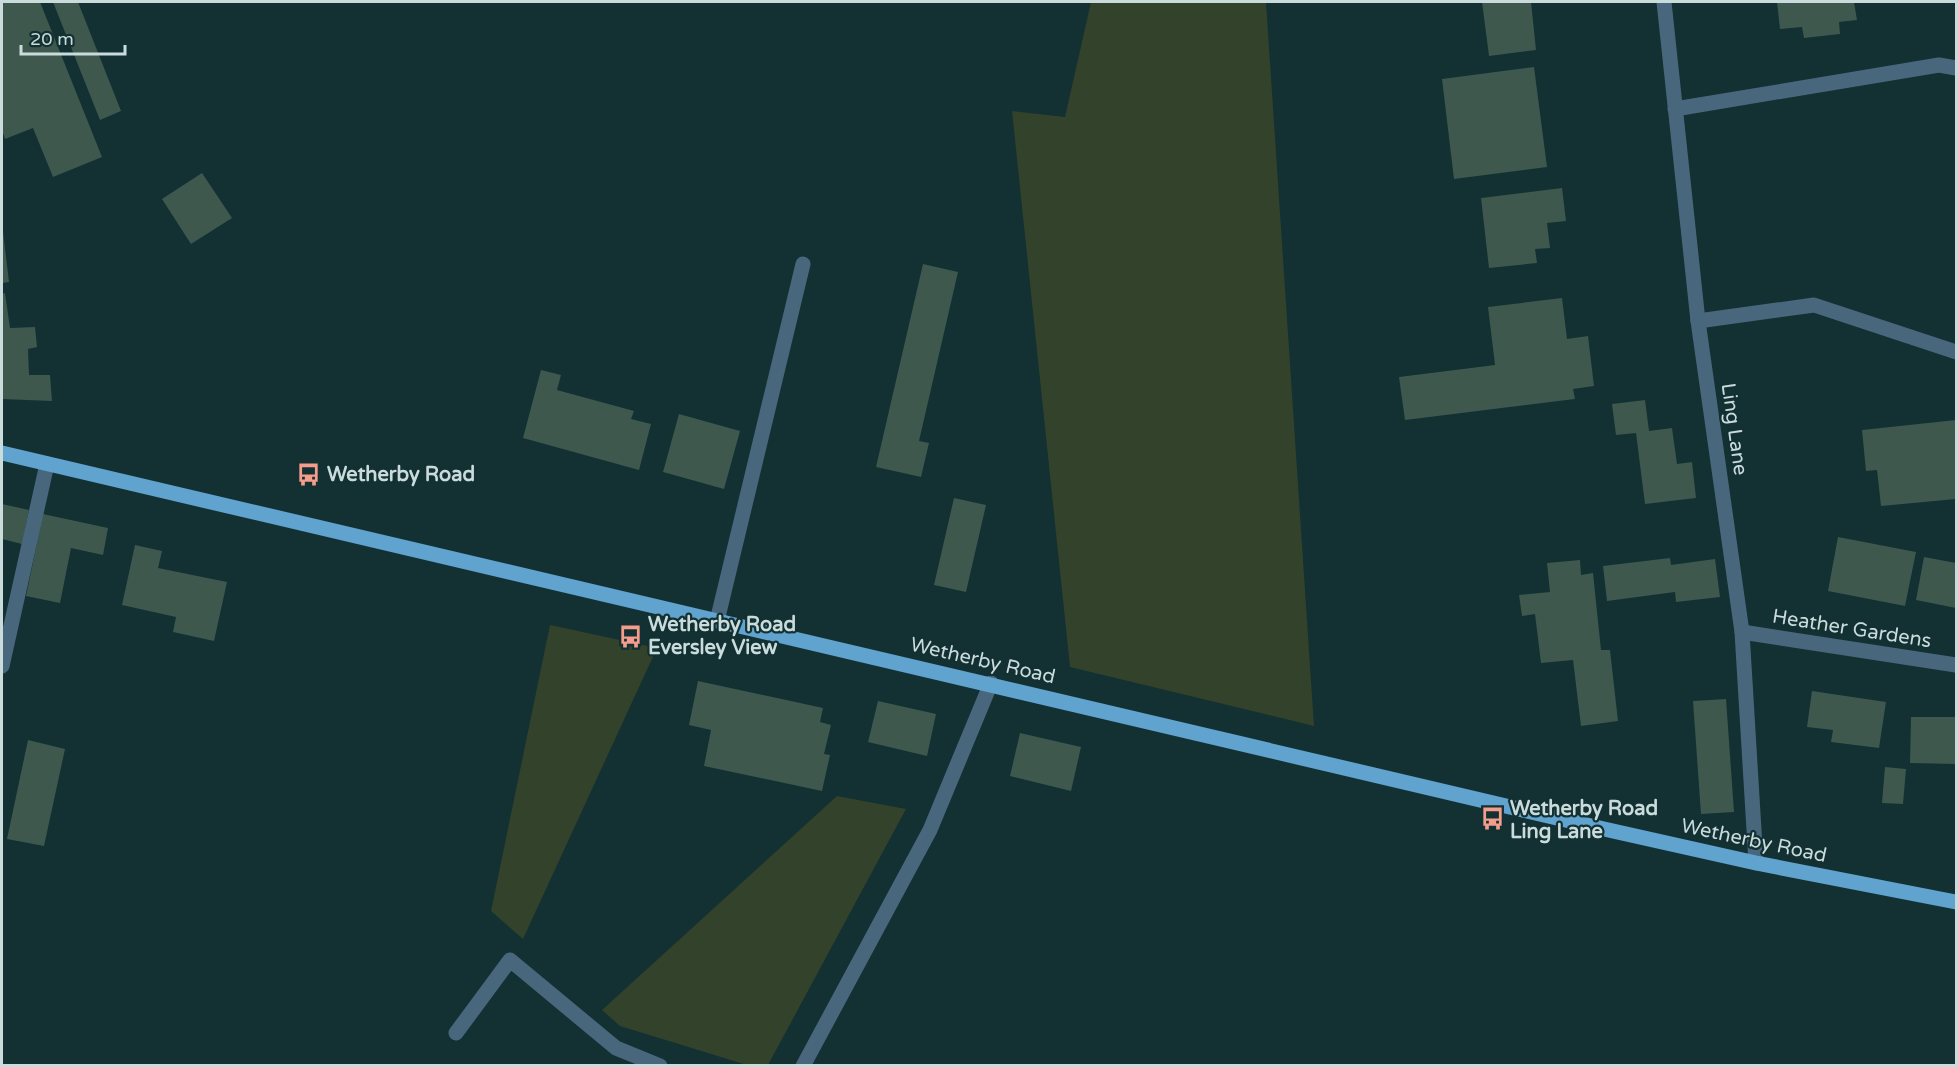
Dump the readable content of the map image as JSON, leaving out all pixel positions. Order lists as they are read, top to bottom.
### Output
{
  "streets": {
    "main road": ["Wetherby Road"],
    "street": ["Ling Lane", "Heather Gardens"]
  },
  "crossings": [
    ["Ling Lane", "Heather Gardens"],
    ["Ling Lane", "Wetherby Road"]
  ],
  "places": {
    "bus stop": ["Wetherby Road", "Wetherby Road Eversley View", "Wetherby Road Ling Lane"]
  },
  "scale_bar": "20 m"
}
